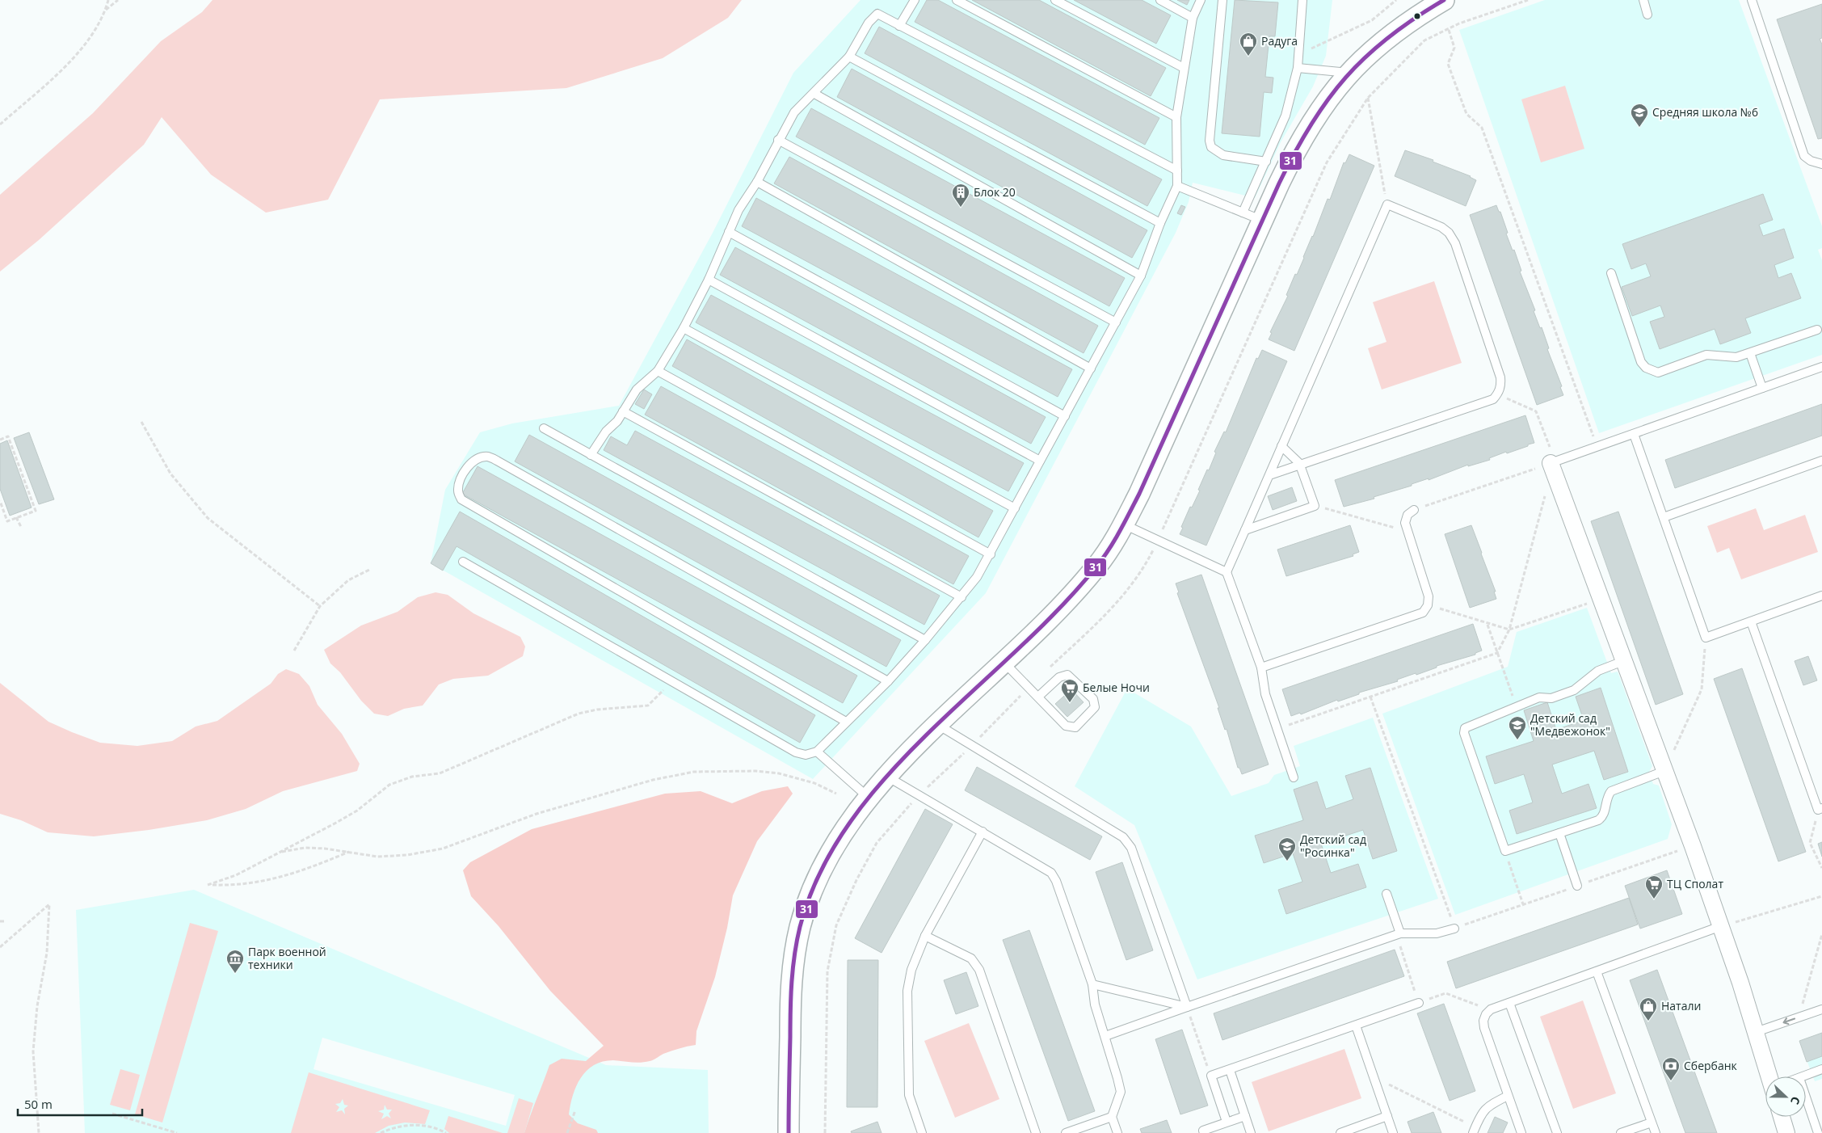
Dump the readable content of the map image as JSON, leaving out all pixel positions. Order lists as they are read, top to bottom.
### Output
{
  "places": {
    "shop": ["Радуга", "Натали"],
    "school or university": ["Средняя школа №6", "Детский сад \"Медвежонок\"", "Детский сад \"Росинка\""],
    "building": ["Блок 20"],
    "supermarket": ["Белые Ночи", "ТЦ Сполат"],
    "museum": ["Парк военной техники"],
    "bank": ["Сбербанк"]
  },
  "lines": ["transit line 31"],
  "scale_bar": "50 m",
  "north": "right"
}
